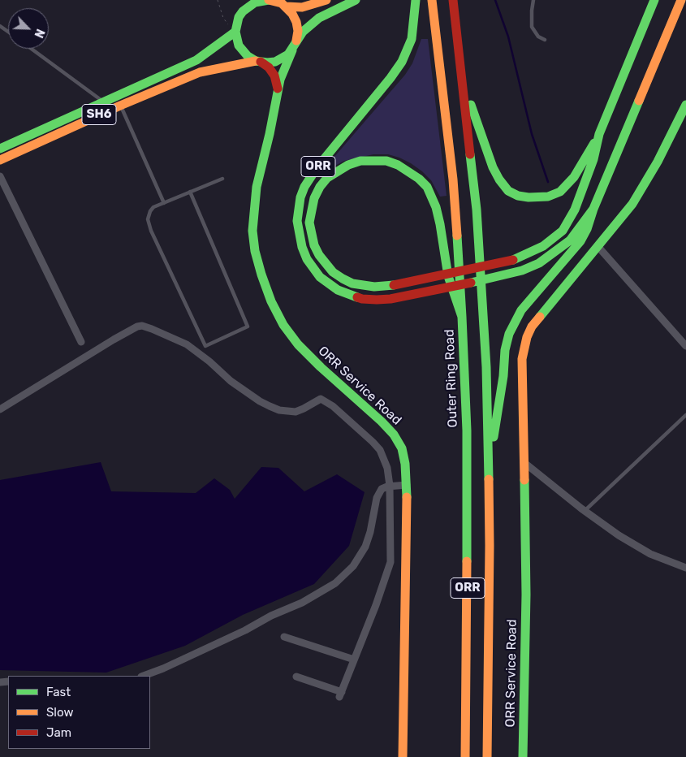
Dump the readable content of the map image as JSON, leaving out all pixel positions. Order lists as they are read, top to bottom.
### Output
{
  "streets": {
    "main road": [
      "SH6",
      "ORR",
      "Outer Ring Road",
      "ORR Service Road"
    ]
  },
  "crossings": [
    ["SH6", "ORR Service Road"],
    ["ORR", "Outer Ring Road"]
  ],
  "legend": ["Fast", "Slow", "Jam"],
  "north": "bottom right"
}
